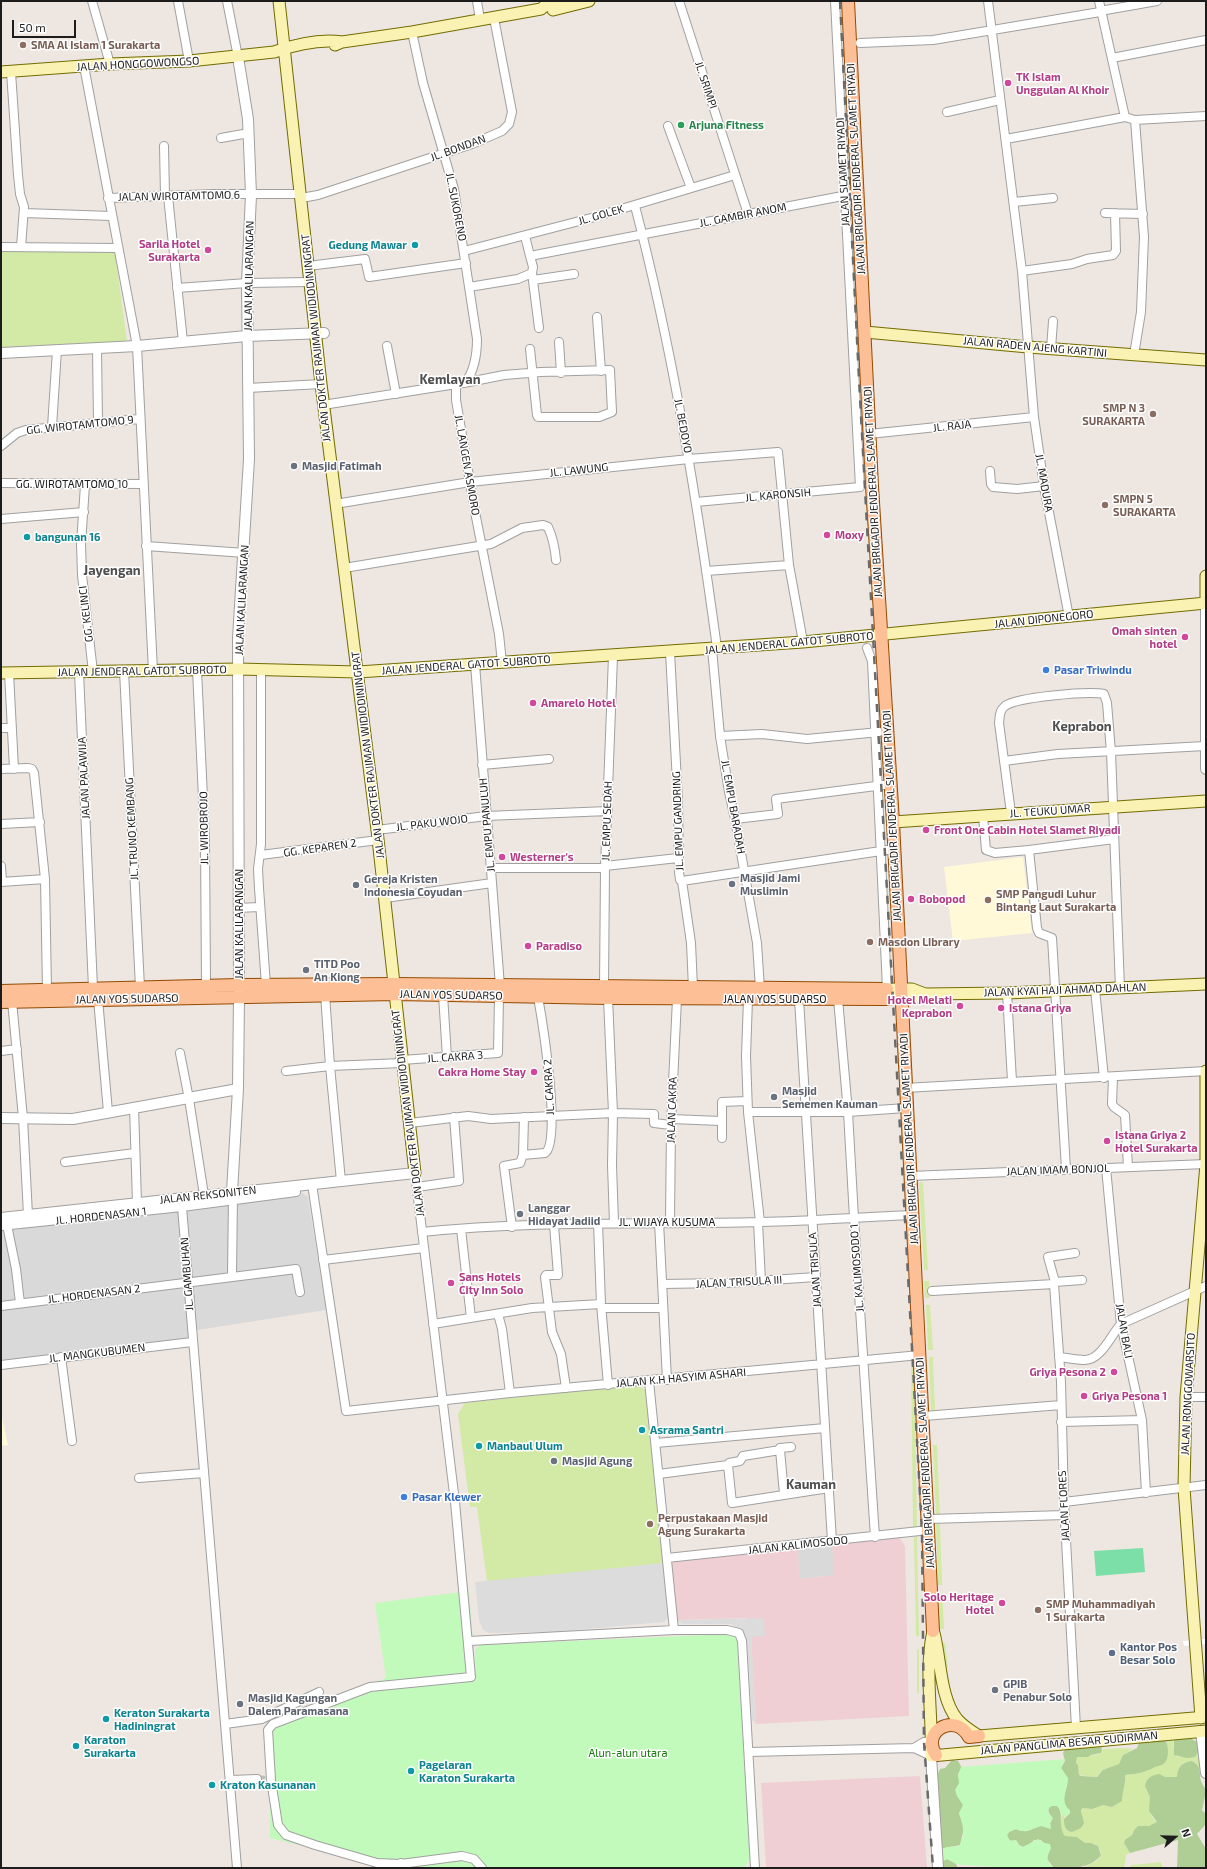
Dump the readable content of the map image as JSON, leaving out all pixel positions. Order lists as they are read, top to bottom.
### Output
{
  "streets": {
    "main road": [
      "JALAN HONGGOWONGSO",
      "JALAN BRIGADIR JENDERAL SLAMET RIYADI",
      "JALAN DOKTER RAJIMAN WIDIODININGRAT",
      "JALAN RADEN AJENG KARTINI",
      "JALAN DIPONEGORO",
      "JALAN JENDERAL GATOT SUBROTO",
      "JL. TEUKU UMAR",
      "JALAN KYAI HAJI AHMAD DAHLAN",
      "JALAN YOS SUDARSO",
      "JALAN RONGGOWARSITO",
      "JALAN PANGLIMA BESAR SUDIRMAN"
    ],
    "street": [
      "JL. SRIMPI",
      "JL. BONDAN",
      "JALAN SLAMET RIYADI",
      "JALAN WIROTAMTOMO 6",
      "JL. SUKORENO",
      "JL. GOLEK",
      "JL. GAMBIR ANOM",
      "JALAN KALILARANGAN",
      "GG. WIROTAMTOMO 9",
      "JL. BEDOYO",
      "JL. RAJA",
      "JL. LANGEN ASMORO",
      "JL. LAWUNG",
      "JL. MADURA",
      "GG. WIROTAMTOMO 10",
      "JL. KARONSIH",
      "GG. KELINCI",
      "JALAN PALAWIJA",
      "JL. EMPU BARADAH",
      "JL. EMPU SEDAH",
      "JL. EMPU GANDRING",
      "JL. PAKU WOJO",
      "JL. EMPU PANULUH",
      "JL. WIROBROJO",
      "JL. TRUNO KEMBANG",
      "GG. KEPAREN 2",
      "JL. CAKRA 3",
      "JL. CAKRA 2",
      "JALAN CAKRA",
      "JALAN IMAM BONJOL",
      "JALAN REKSONITEN",
      "JL. HORDENASAN 1",
      "JL. WIJAYA KUSUMA",
      "JL. KALIMOSODO 1",
      "JALAN TRISULA",
      "JL. GAMBUHAN",
      "JALAN TRISULA III",
      "JL. HORDENASAN 2",
      "JALAN BALI",
      "JL. MANGKUBUMEN",
      "JALAN K.H HASYIM ASHARI",
      "JALAN FLORES",
      "JALAN KALIMOSODO"
    ]
  },
  "crossings": [
    ["JALAN HONGGOWONGSO", "JL. BONDAN"],
    ["JALAN HONGGOWONGSO", "JL. SUKORENO"],
    ["JALAN HONGGOWONGSO", "JALAN KALILARANGAN"],
    ["JALAN HONGGOWONGSO", "JALAN DOKTER RAJIMAN WIDIODININGRAT"],
    ["JL. SRIMPI", "JL. GOLEK"],
    ["JL. SRIMPI", "JL. GAMBIR ANOM"],
    ["JL. BONDAN", "JALAN WIROTAMTOMO 6"],
    ["JL. BONDAN", "JL. SUKORENO"],
    ["JL. BONDAN", "JALAN KALILARANGAN"],
    ["JL. BONDAN", "JALAN DOKTER RAJIMAN WIDIODININGRAT"],
    ["JALAN BRIGADIR JENDERAL SLAMET RIYADI", "JALAN SLAMET RIYADI"],
    ["JALAN BRIGADIR JENDERAL SLAMET RIYADI", "JL. GAMBIR ANOM"],
    ["JALAN BRIGADIR JENDERAL SLAMET RIYADI", "JALAN RADEN AJENG KARTINI"],
    ["JALAN BRIGADIR JENDERAL SLAMET RIYADI", "JL. RAJA"],
    ["JALAN BRIGADIR JENDERAL SLAMET RIYADI", "JALAN DIPONEGORO"],
    ["JALAN BRIGADIR JENDERAL SLAMET RIYADI", "JALAN JENDERAL GATOT SUBROTO"],
    ["JALAN BRIGADIR JENDERAL SLAMET RIYADI", "JL. TEUKU UMAR"],
    ["JALAN BRIGADIR JENDERAL SLAMET RIYADI", "JALAN KYAI HAJI AHMAD DAHLAN"],
    ["JALAN BRIGADIR JENDERAL SLAMET RIYADI", "JALAN YOS SUDARSO"],
    ["JALAN BRIGADIR JENDERAL SLAMET RIYADI", "JALAN IMAM BONJOL"],
    ["JALAN BRIGADIR JENDERAL SLAMET RIYADI", "JL. WIJAYA KUSUMA"],
    ["JALAN BRIGADIR JENDERAL SLAMET RIYADI", "JALAN K.H HASYIM ASHARI"],
    ["JALAN BRIGADIR JENDERAL SLAMET RIYADI", "JALAN KALIMOSODO"],
    ["JALAN BRIGADIR JENDERAL SLAMET RIYADI", "JALAN PANGLIMA BESAR SUDIRMAN"],
    ["JALAN SLAMET RIYADI", "JL. GAMBIR ANOM"],
    ["JALAN SLAMET RIYADI", "JL. KARONSIH"],
    ["JALAN WIROTAMTOMO 6", "JALAN KALILARANGAN"],
    ["JL. SUKORENO", "JL. GOLEK"],
    ["JL. GOLEK", "JL. BEDOYO"],
    ["JL. GAMBIR ANOM", "JL. BEDOYO"],
    ["JALAN KALILARANGAN", "JALAN JENDERAL GATOT SUBROTO"],
    ["JALAN KALILARANGAN", "JALAN YOS SUDARSO"],
    ["JALAN KALILARANGAN", "JALAN REKSONITEN"],
    ["JALAN KALILARANGAN", "JL. HORDENASAN 1"],
    ["JALAN DOKTER RAJIMAN WIDIODININGRAT", "JL. LAWUNG"],
    ["JALAN DOKTER RAJIMAN WIDIODININGRAT", "JALAN JENDERAL GATOT SUBROTO"],
    ["JALAN DOKTER RAJIMAN WIDIODININGRAT", "JL. PAKU WOJO"],
    ["JALAN DOKTER RAJIMAN WIDIODININGRAT", "GG. KEPAREN 2"],
    ["JALAN DOKTER RAJIMAN WIDIODININGRAT", "JALAN YOS SUDARSO"],
    ["JALAN DOKTER RAJIMAN WIDIODININGRAT", "JL. CAKRA 3"],
    ["JALAN DOKTER RAJIMAN WIDIODININGRAT", "JALAN REKSONITEN"],
    ["JALAN DOKTER RAJIMAN WIDIODININGRAT", "JL. WIJAYA KUSUMA"],
    ["JALAN DOKTER RAJIMAN WIDIODININGRAT", "JALAN K.H HASYIM ASHARI"],
    ["JALAN RADEN AJENG KARTINI", "JL. MADURA"],
    ["JL. BEDOYO", "JL. LAWUNG"],
    ["JL. BEDOYO", "JL. KARONSIH"],
    ["JL. BEDOYO", "JALAN JENDERAL GATOT SUBROTO"],
    ["JL. BEDOYO", "JL. EMPU BARADAH"],
    ["JL. RAJA", "JL. MADURA"],
    ["JL. LANGEN ASMORO", "JL. LAWUNG"],
    ["JL. LANGEN ASMORO", "JALAN JENDERAL GATOT SUBROTO"],
    ["JL. LAWUNG", "JL. KARONSIH"],
    ["JL. MADURA", "JALAN DIPONEGORO"],
    ["GG. WIROTAMTOMO 10", "GG. KELINCI"],
    ["GG. KELINCI", "JALAN JENDERAL GATOT SUBROTO"],
    ["JALAN DIPONEGORO", "JALAN JENDERAL GATOT SUBROTO"],
    ["JALAN JENDERAL GATOT SUBROTO", "JALAN PALAWIJA"],
    ["JALAN JENDERAL GATOT SUBROTO", "JL. EMPU BARADAH"],
    ["JALAN JENDERAL GATOT SUBROTO", "JL. EMPU SEDAH"],
    ["JALAN JENDERAL GATOT SUBROTO", "JL. EMPU GANDRING"],
    ["JALAN JENDERAL GATOT SUBROTO", "JL. EMPU PANULUH"],
    ["JALAN JENDERAL GATOT SUBROTO", "JL. WIROBROJO"],
    ["JALAN JENDERAL GATOT SUBROTO", "JL. TRUNO KEMBANG"],
    ["JALAN PALAWIJA", "JALAN YOS SUDARSO"],
    ["JL. EMPU BARADAH", "JALAN YOS SUDARSO"],
    ["JL. EMPU SEDAH", "JL. PAKU WOJO"],
    ["JL. EMPU SEDAH", "JALAN YOS SUDARSO"],
    ["JL. EMPU SEDAH", "JL. WIJAYA KUSUMA"],
    ["JL. EMPU GANDRING", "JALAN YOS SUDARSO"],
    ["JL. PAKU WOJO", "JL. EMPU PANULUH"],
    ["JL. PAKU WOJO", "GG. KEPAREN 2"],
    ["JL. EMPU PANULUH", "JALAN YOS SUDARSO"],
    ["JL. EMPU PANULUH", "JL. CAKRA 3"],
    ["JL. WIROBROJO", "JALAN YOS SUDARSO"],
    ["JL. TRUNO KEMBANG", "JALAN YOS SUDARSO"],
    ["JALAN KYAI HAJI AHMAD DAHLAN", "JALAN YOS SUDARSO"],
    ["JALAN YOS SUDARSO", "JL. CAKRA 3"],
    ["JALAN YOS SUDARSO", "JL. CAKRA 2"],
    ["JALAN YOS SUDARSO", "JALAN CAKRA"],
    ["JALAN YOS SUDARSO", "JL. KALIMOSODO 1"],
    ["JALAN YOS SUDARSO", "JALAN TRISULA"],
    ["JALAN CAKRA", "JL. WIJAYA KUSUMA"],
    ["JALAN IMAM BONJOL", "JALAN BALI"],
    ["JALAN IMAM BONJOL", "JALAN RONGGOWARSITO"],
    ["JALAN REKSONITEN", "JL. HORDENASAN 1"],
    ["JL. HORDENASAN 1", "JL. GAMBUHAN"],
    ["JL. WIJAYA KUSUMA", "JL. KALIMOSODO 1"],
    ["JL. WIJAYA KUSUMA", "JALAN TRISULA"],
    ["JL. KALIMOSODO 1", "JALAN K.H HASYIM ASHARI"],
    ["JL. KALIMOSODO 1", "JALAN KALIMOSODO"],
    ["JALAN TRISULA", "JALAN TRISULA III"],
    ["JALAN TRISULA", "JALAN K.H HASYIM ASHARI"],
    ["JALAN TRISULA", "JALAN KALIMOSODO"],
    ["JL. GAMBUHAN", "JL. HORDENASAN 2"],
    ["JL. GAMBUHAN", "JL. MANGKUBUMEN"],
    ["JALAN RONGGOWARSITO", "JALAN PANGLIMA BESAR SUDIRMAN"],
    ["JALAN FLORES", "JALAN KALIMOSODO"],
    ["JALAN FLORES", "JALAN PANGLIMA BESAR SUDIRMAN"]
  ],
  "districts": [
    "Kemlayan",
    "Jayengan",
    "Keprabon",
    "Kauman"
  ],
  "parks": ["Alun-alun utara"],
  "places": [
    "SMA Al Islam 1 Surakarta",
    "TK Islam Unggulan Al Khoir",
    "Arjuna Fitness",
    "Gedung Mawar",
    "Sarila Hotel Surakarta",
    "SMP N 3 SURAKARTA",
    "Masjid Fatimah",
    "SMPN 5 SURAKARTA",
    "Moxy",
    "bangunan 16",
    "Omah sinten hotel",
    "Pasar Triwindu",
    "Amarelo Hotel",
    "Front One Cabin Hotel Slamet Riyadi",
    "Westerner's",
    "Masjid Jami Muslimin",
    "Gereja Kristen Indonesia Coyudan",
    "Bobopod",
    "SMP Pangudi Luhur Bintang Laut Surakarta",
    "Masdon LIbrary",
    "Paradiso",
    "TITD Poo An Kiong",
    "Hotel Melati Keprabon",
    "Istana Griya",
    "Cakra Home Stay",
    "Masjid Sememen Kauman",
    "Istana Griya 2 Hotel Surakarta",
    "Langgar Hidayat Jadiid",
    "Sans Hotels City Inn Solo",
    "Griya Pesona 2",
    "Griya Pesona 1",
    "Asrama Santri",
    "Manbaul Ulum",
    "Masjid Agung",
    "Pasar Klewer",
    "Perpustakaan Masjid Agung Surakarta",
    "Solo Heritage Hotel",
    "SMP Muhammadiyah 1 Surakarta",
    "Kantor Pos Besar Solo",
    "GPIB Penabur Solo",
    "Masjid Kagungan Dalem Paramasana",
    "Keraton Surakarta Hadiningrat",
    "Karaton Surakarta",
    "Pagelaran Karaton Surakarta",
    "Kraton Kasunanan"
  ],
  "scale_bar": "50 m",
  "north": "right"
}
